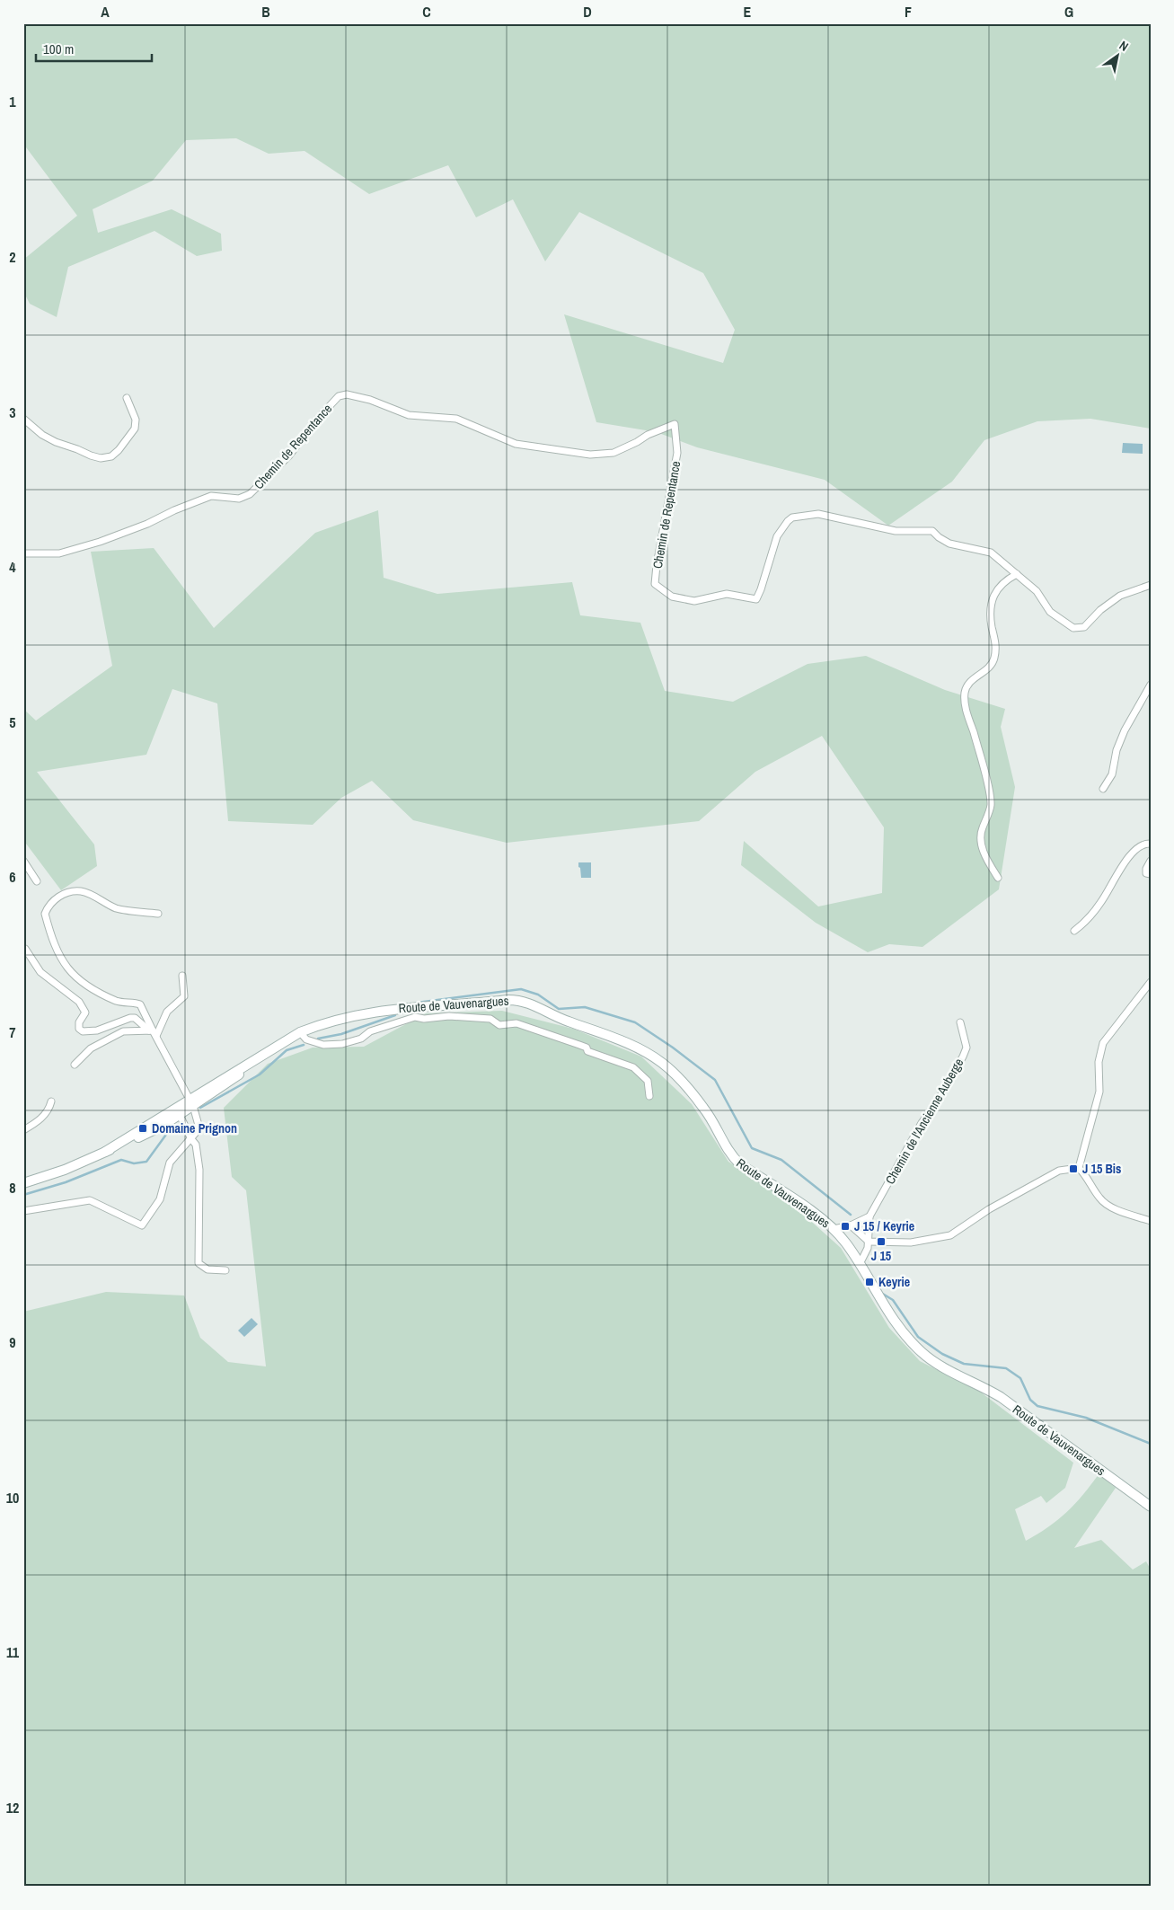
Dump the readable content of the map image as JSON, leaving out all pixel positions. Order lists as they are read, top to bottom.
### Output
{
  "streets": {
    "main road": ["Route de Vauvenargues"],
    "street": ["Chemin de Repentance", "Chemin de l'Ancienne Auberge"]
  },
  "crossings": [
    ["Route de Vauvenargues", "Chemin de l'Ancienne Auberge"]
  ],
  "places": {
    "transit": [
      "Domaine Prignon",
      "J 15 Bis",
      "J 15 / Keyrie",
      "J 15",
      "Keyrie"
    ]
  },
  "scale_bar": "100 m",
  "north": "top right",
  "grid": {
    "columns": [
      "A",
      "B",
      "C",
      "D",
      "E",
      "F",
      "G"
    ],
    "rows": [
      "1",
      "2",
      "3",
      "4",
      "5",
      "6",
      "7",
      "8",
      "9",
      "10",
      "11",
      "12"
    ]
  }
}
